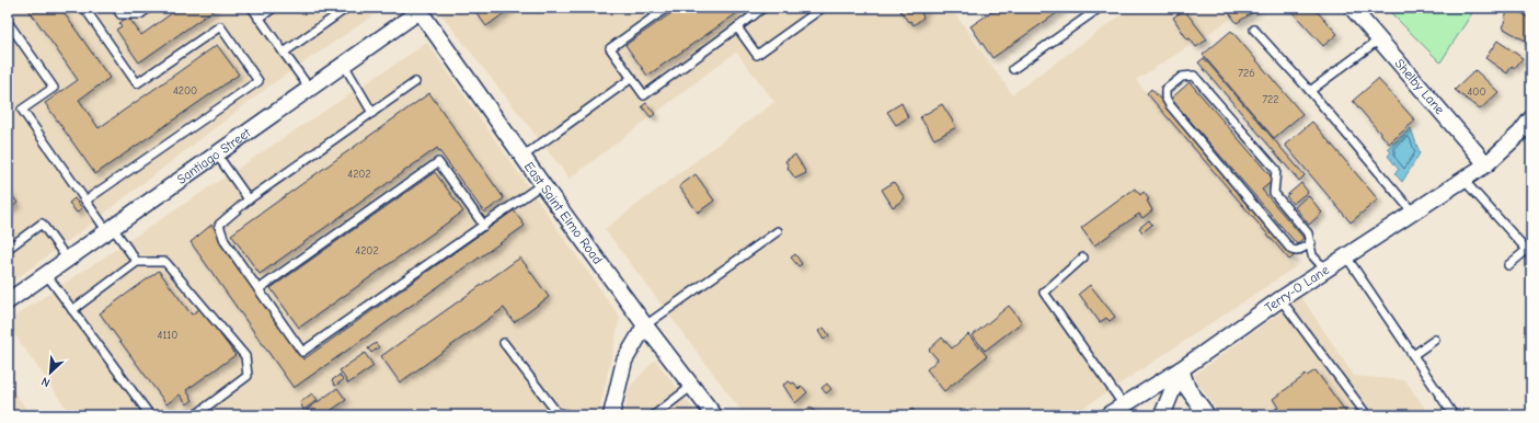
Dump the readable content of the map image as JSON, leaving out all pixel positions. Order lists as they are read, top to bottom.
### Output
{
  "streets": {
    "street": [
      "Shelby Lane",
      "Santiago Street",
      "East Saint Elmo Road",
      "Terry-O Lane"
    ]
  },
  "crossings": [
    ["Shelby Lane", "Terry-O Lane"],
    ["Santiago Street", "East Saint Elmo Road"]
  ],
  "house_numbers": [
    "726",
    "4200",
    "400",
    "722",
    "4202",
    "4202",
    "4110"
  ],
  "north": "bottom left"
}
